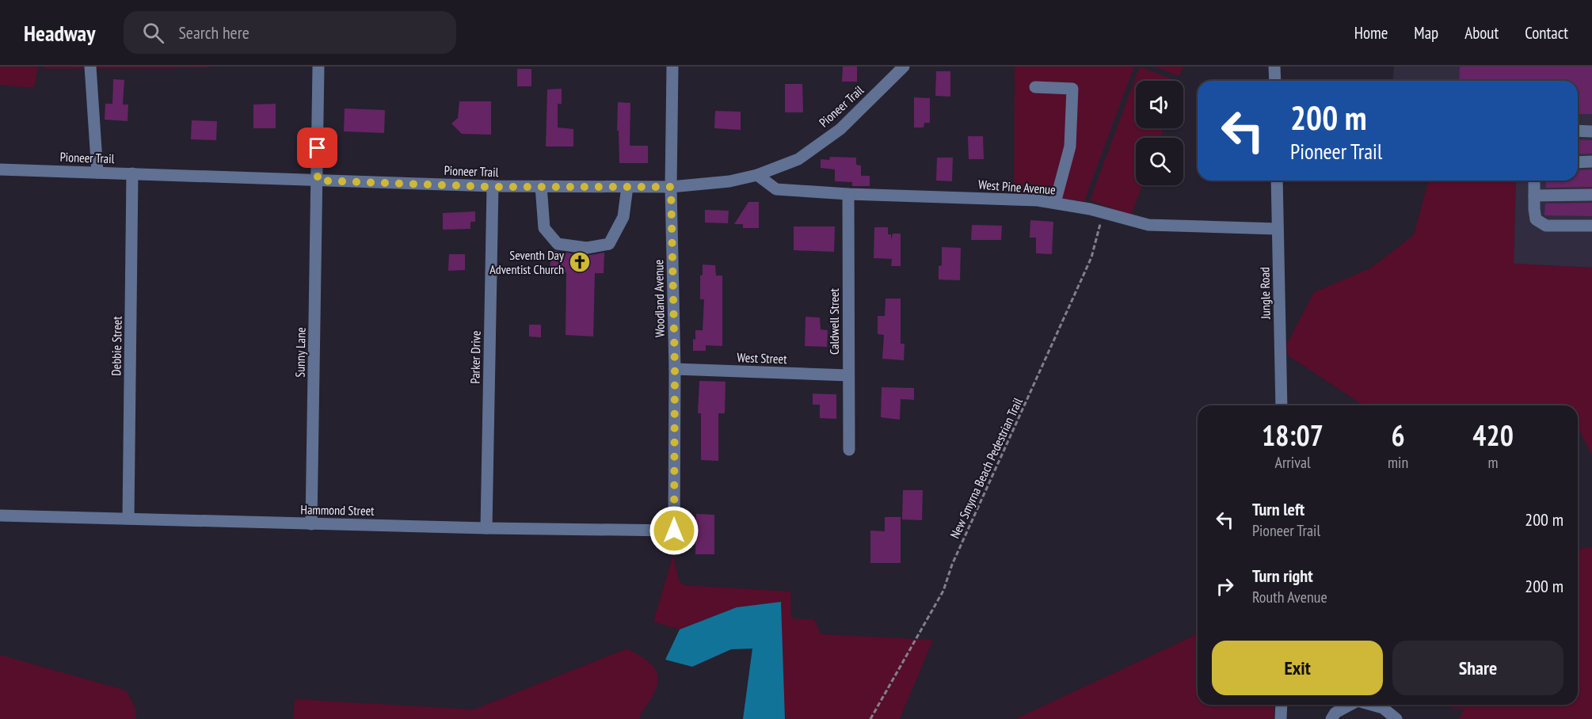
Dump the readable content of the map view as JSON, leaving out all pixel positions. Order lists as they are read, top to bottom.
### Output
{
  "streets": {
    "street": [
      "Pioneer Trail",
      "West Pine Avenue",
      "Jungle Road",
      "Woodland Avenue",
      "Caldwell Street",
      "Debbie Street",
      "Sunny Lane",
      "Parker Drive",
      "West Street",
      "Hammond Street"
    ],
    "path": ["New Smyrna Beach Pedestrian Trail"]
  },
  "crossings": [
    ["Pioneer Trail", "West Pine Avenue"],
    ["Pioneer Trail", "Woodland Avenue"],
    ["Pioneer Trail", "Debbie Street"],
    ["Pioneer Trail", "Sunny Lane"],
    ["Pioneer Trail", "Parker Drive"],
    ["West Pine Avenue", "Jungle Road"],
    ["West Pine Avenue", "Caldwell Street"],
    ["Woodland Avenue", "West Street"],
    ["Woodland Avenue", "Hammond Street"],
    ["Caldwell Street", "West Street"],
    ["Debbie Street", "Hammond Street"],
    ["Sunny Lane", "Hammond Street"],
    ["Parker Drive", "Hammond Street"]
  ],
  "places": {
    "church": ["Seventh Day Adventist Church"]
  },
  "page": {
    "header": "Headway",
    "search": "Search here",
    "nav": [
      "Home",
      "Map",
      "About",
      "Contact"
    ],
    "turn": ["200 m", "Pioneer Trail"],
    "eta": [
      "18:07",
      "Arrival",
      "6",
      "min",
      "420",
      "m"
    ],
    "list": [
      {
        "name": "Turn left",
        "note": "Pioneer Trail",
        "value": "200 m"
      },
      {
        "name": "Turn right",
        "note": "Routh Avenue",
        "value": "200 m"
      }
    ],
    "buttons": ["Exit", "Share"]
  }
}
